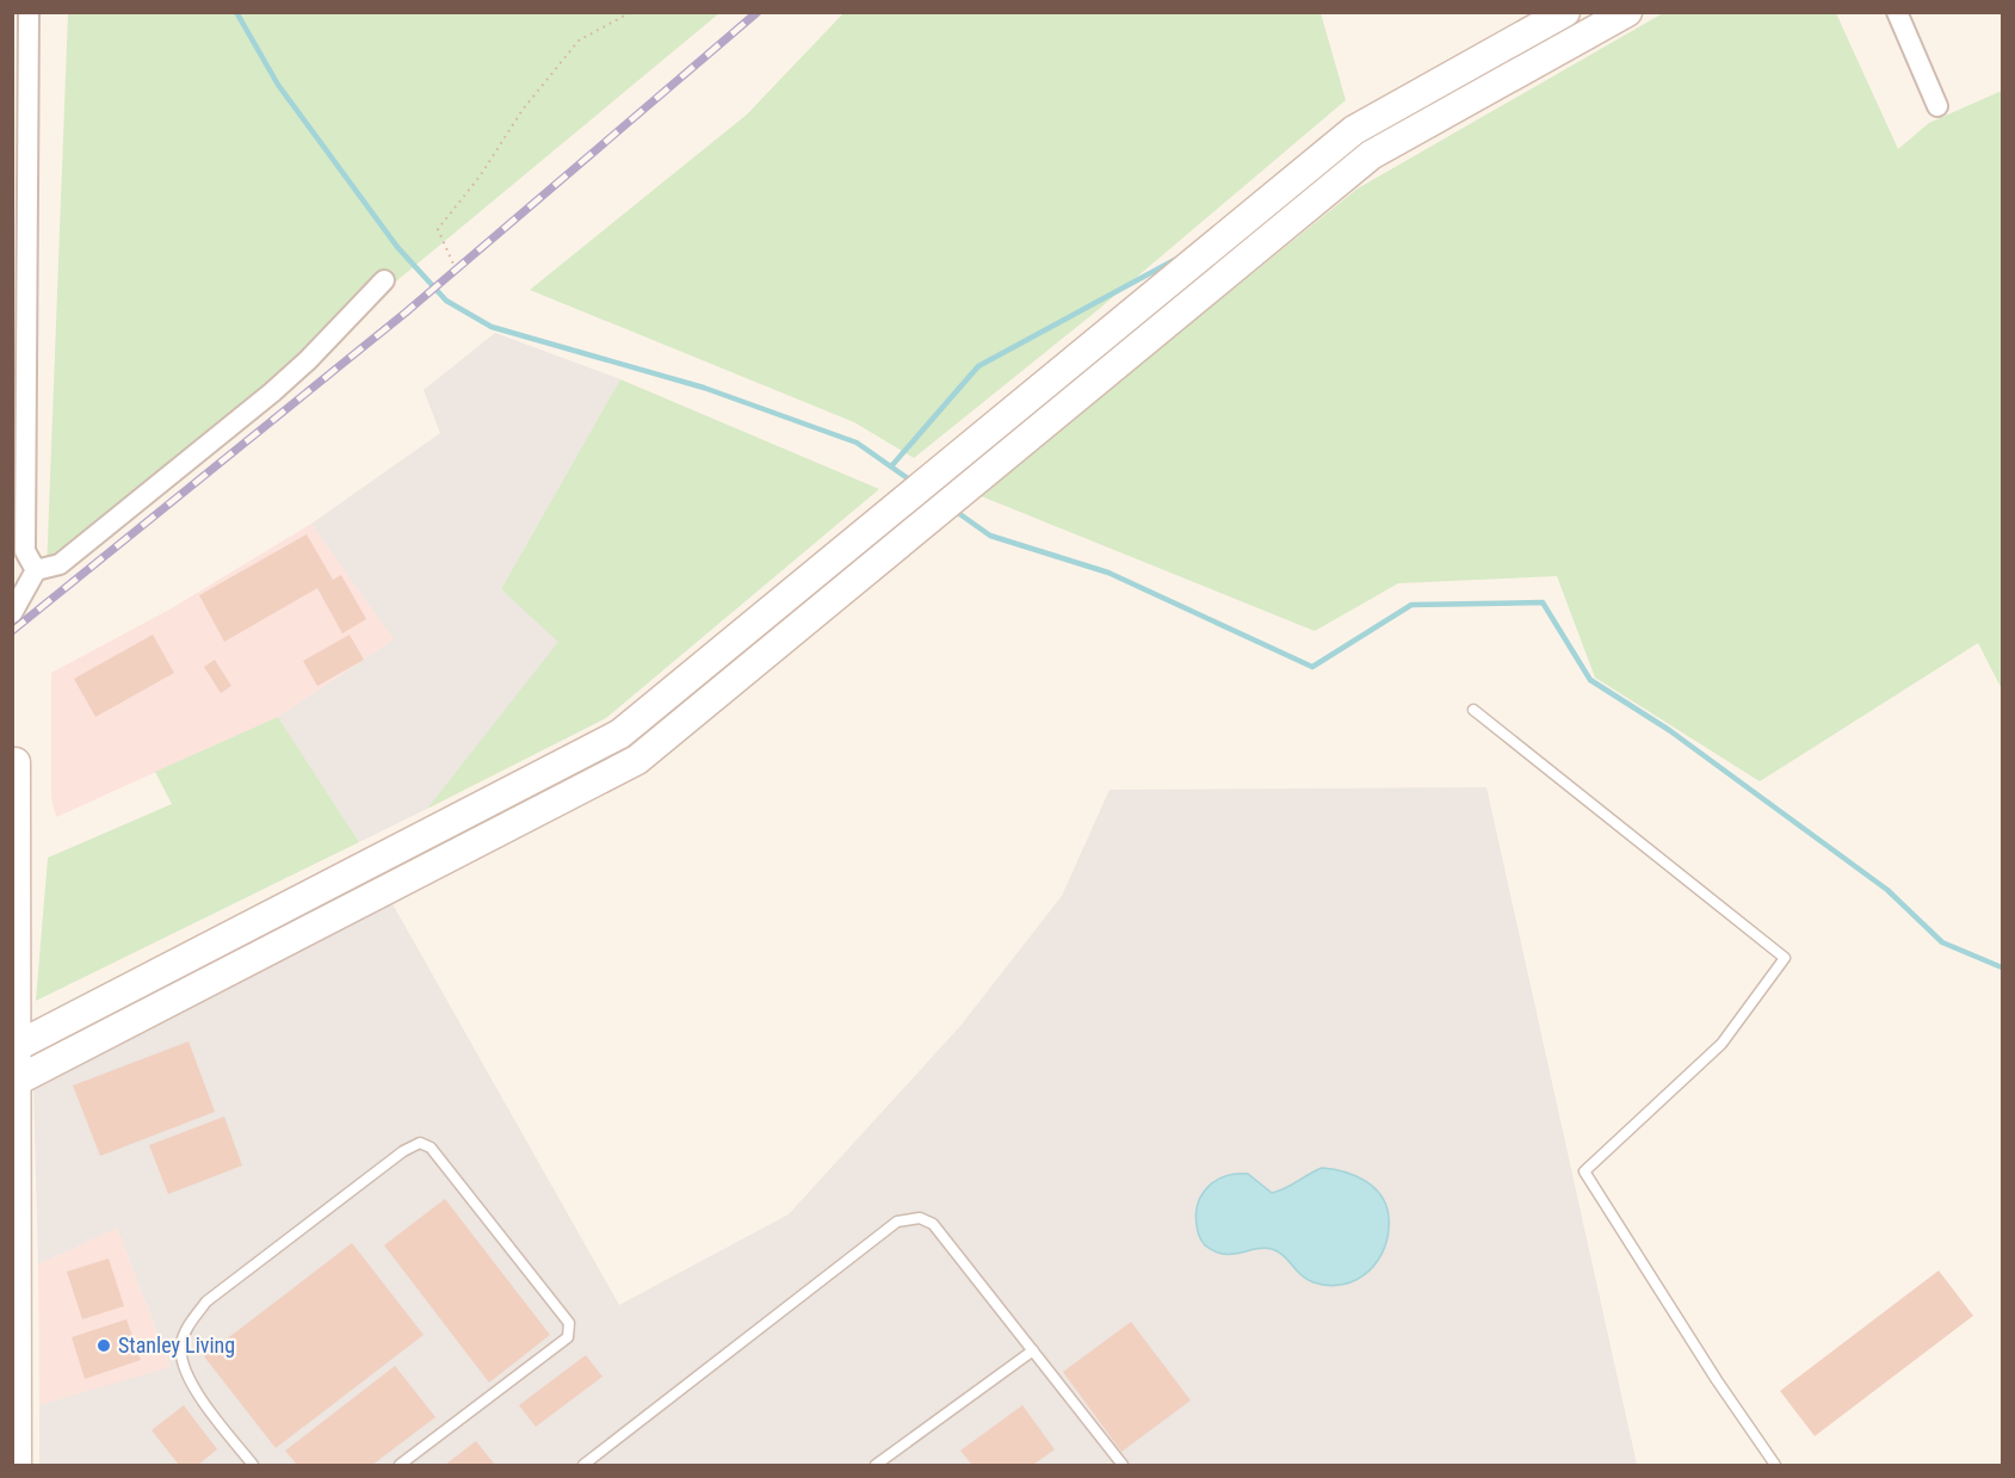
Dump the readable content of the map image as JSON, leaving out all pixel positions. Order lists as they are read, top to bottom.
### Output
{
  "places": ["Stanley Living"]
}
